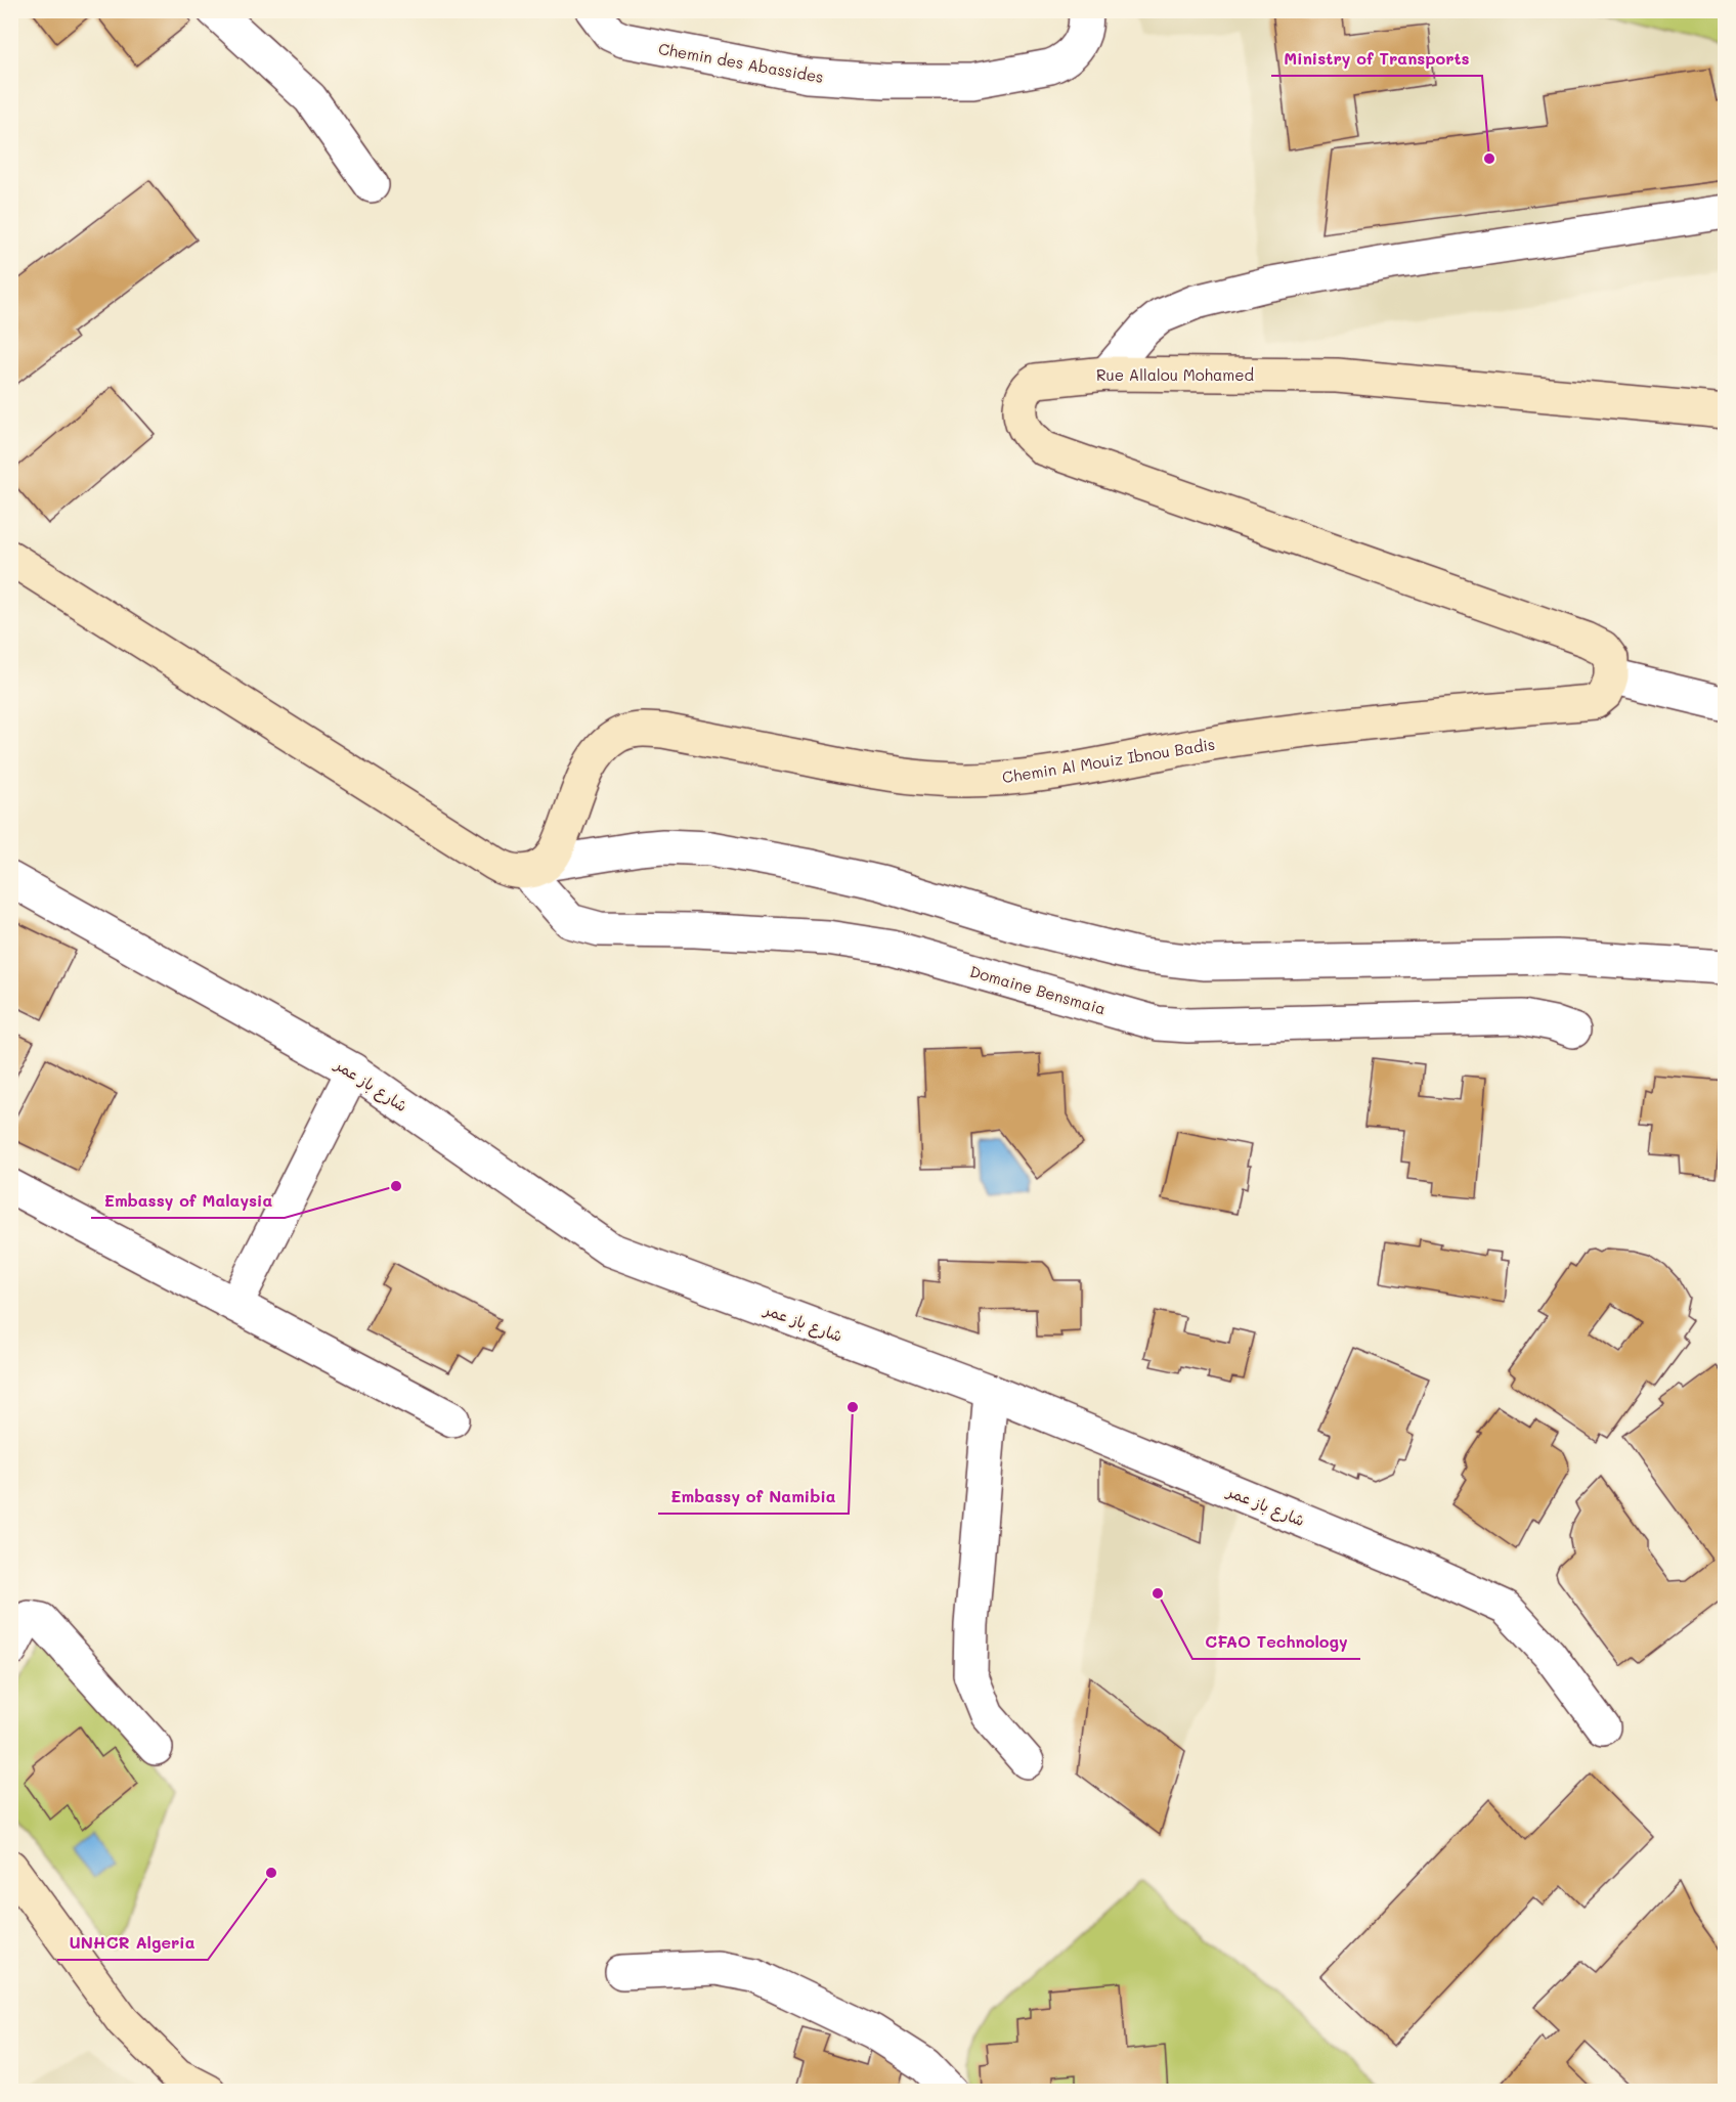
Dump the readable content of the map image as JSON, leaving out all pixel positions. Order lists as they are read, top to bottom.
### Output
{
  "streets": {
    "street": [
      "Chemin des Abassides",
      "Rue Allalou Mohamed",
      "Chemin Al Mouiz Ibnou Badis",
      "Domaine Bensmaia",
      "شارع باز عمر"
    ]
  },
  "crossings": [
    ["Rue Allalou Mohamed", "Chemin Al Mouiz Ibnou Badis"],
    ["Chemin Al Mouiz Ibnou Badis", "Domaine Bensmaia"]
  ],
  "places": [
    "Ministry of Transports",
    "Embassy of Malaysia",
    "Embassy of Namibia",
    "CFAO Technology",
    "UNHCR Algeria"
  ]
}
